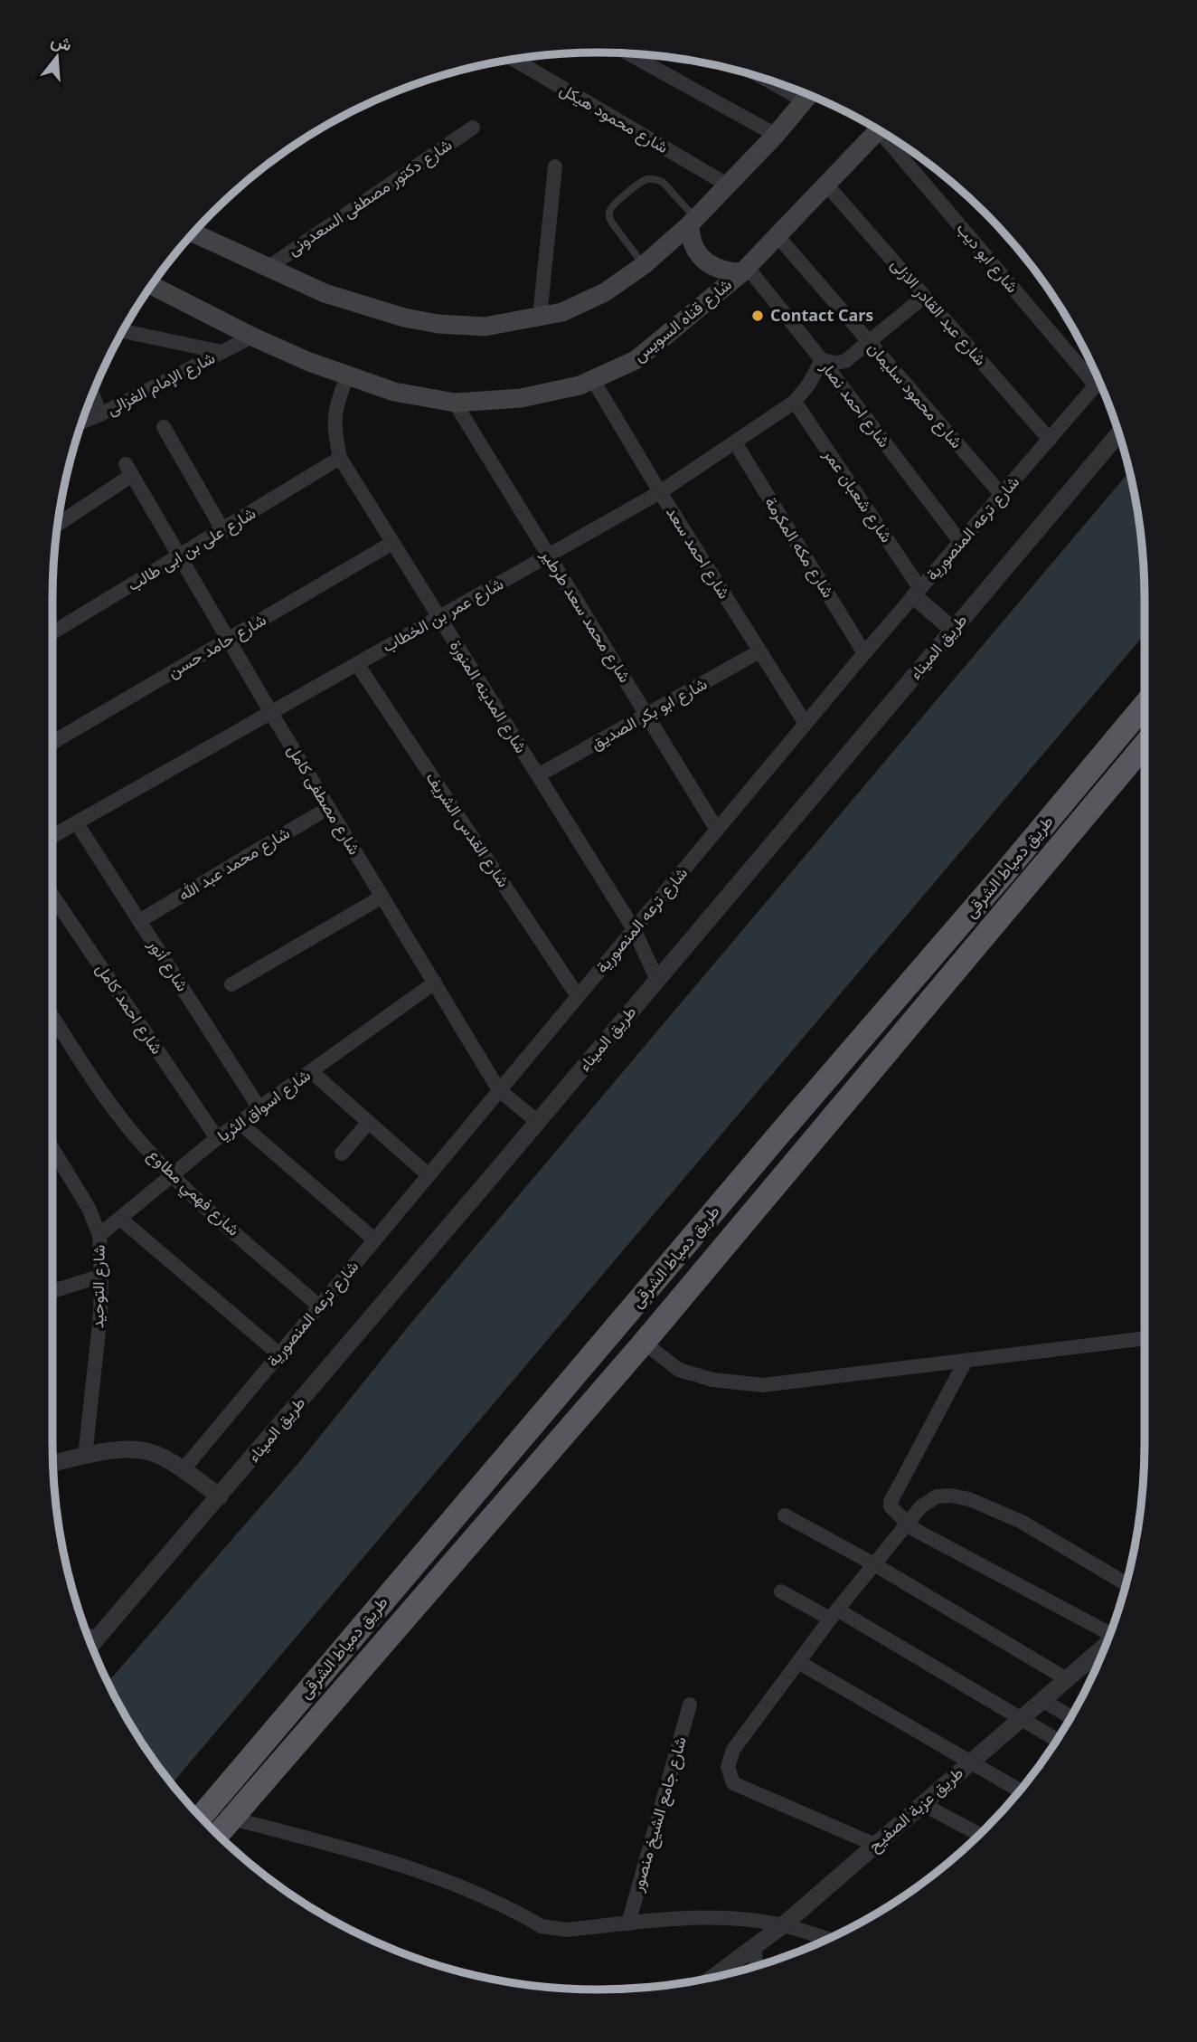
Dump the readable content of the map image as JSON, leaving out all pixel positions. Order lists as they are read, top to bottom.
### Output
{
  "streets": {
    "highway": ["طريق دمياط الشرقى"],
    "main road": ["شارع قناه السويس"],
    "street": [
      "شارع محمود هيكل",
      "شارع دكتور مصطفى السعدونى",
      "شارع ابو ديب",
      "شارع عبد القادر الازلى",
      "شارع الإمام الغزالى",
      "شارع محمود سليمان",
      "شارع احمد نصار",
      "شارع شعبان عمر",
      "شارع ترعه المنصورية",
      "شارع مكه المكرمة",
      "شارع على بن ابى طالب",
      "شارع احمد سعد",
      "شارع عمر بن الخطاب",
      "شارع محمد سعد طرطير",
      "شارع حامد حسن",
      "طريق الميناء",
      "شارع المدينه المنورة",
      "شارع ابو بكر الصديق",
      "شارع مصطفى كامل",
      "شارع القدس الشريف",
      "شارع محمد عبد الله",
      "شارع أنور",
      "شارع احمد كامل",
      "شارع اسواق الثريا",
      "شارع فهمي مطاوع",
      "شارع التوحيد",
      "طريق عزبة الصفيح",
      "شارع جامع الشيخ منصور"
    ]
  },
  "crossings": [
    ["شارع ابو ديب", "شارع ترعه المنصورية"],
    ["شارع عبد القادر الازلى", "شارع قناه السويس"],
    ["شارع عبد القادر الازلى", "شارع ترعه المنصورية"],
    ["شارع قناه السويس", "شارع الإمام الغزالى"],
    ["شارع قناه السويس", "شارع محمود سليمان"],
    ["شارع قناه السويس", "شارع احمد نصار"],
    ["شارع قناه السويس", "شارع احمد سعد"],
    ["شارع قناه السويس", "شارع محمد سعد طرطير"],
    ["شارع قناه السويس", "شارع المدينه المنورة"],
    ["شارع محمود سليمان", "شارع ترعه المنصورية"],
    ["شارع احمد نصار", "شارع ترعه المنصورية"],
    ["شارع احمد نصار", "شارع عمر بن الخطاب"],
    ["شارع شعبان عمر", "شارع ترعه المنصورية"],
    ["شارع شعبان عمر", "شارع عمر بن الخطاب"],
    ["شارع ترعه المنصورية", "شارع مكه المكرمة"],
    ["شارع ترعه المنصورية", "شارع احمد سعد"],
    ["شارع ترعه المنصورية", "شارع محمد سعد طرطير"],
    ["شارع ترعه المنصورية", "شارع المدينه المنورة"],
    ["شارع ترعه المنصورية", "شارع مصطفى كامل"],
    ["شارع ترعه المنصورية", "شارع القدس الشريف"],
    ["شارع ترعه المنصورية", "شارع فهمي مطاوع"],
    ["شارع مكه المكرمة", "شارع عمر بن الخطاب"],
    ["شارع على بن ابى طالب", "شارع المدينه المنورة"],
    ["شارع على بن ابى طالب", "شارع مصطفى كامل"],
    ["شارع احمد سعد", "شارع عمر بن الخطاب"],
    ["شارع احمد سعد", "شارع ابو بكر الصديق"],
    ["شارع عمر بن الخطاب", "شارع محمد سعد طرطير"],
    ["شارع عمر بن الخطاب", "شارع المدينه المنورة"],
    ["شارع عمر بن الخطاب", "شارع مصطفى كامل"],
    ["شارع عمر بن الخطاب", "شارع القدس الشريف"],
    ["شارع عمر بن الخطاب", "شارع أنور"],
    ["شارع محمد سعد طرطير", "شارع ابو بكر الصديق"],
    ["شارع حامد حسن", "شارع المدينه المنورة"],
    ["شارع حامد حسن", "شارع مصطفى كامل"],
    ["طريق الميناء", "شارع المدينه المنورة"],
    ["طريق الميناء", "شارع مصطفى كامل"],
    ["شارع المدينه المنورة", "شارع ابو بكر الصديق"],
    ["شارع مصطفى كامل", "شارع محمد عبد الله"],
    ["شارع مصطفى كامل", "شارع اسواق الثريا"],
    ["شارع محمد عبد الله", "شارع أنور"],
    ["شارع أنور", "شارع اسواق الثريا"],
    ["شارع احمد كامل", "شارع اسواق الثريا"],
    ["شارع اسواق الثريا", "شارع فهمي مطاوع"],
    ["شارع اسواق الثريا", "شارع التوحيد"]
  ],
  "places": ["Contact Cars"],
  "north": "top"
}
